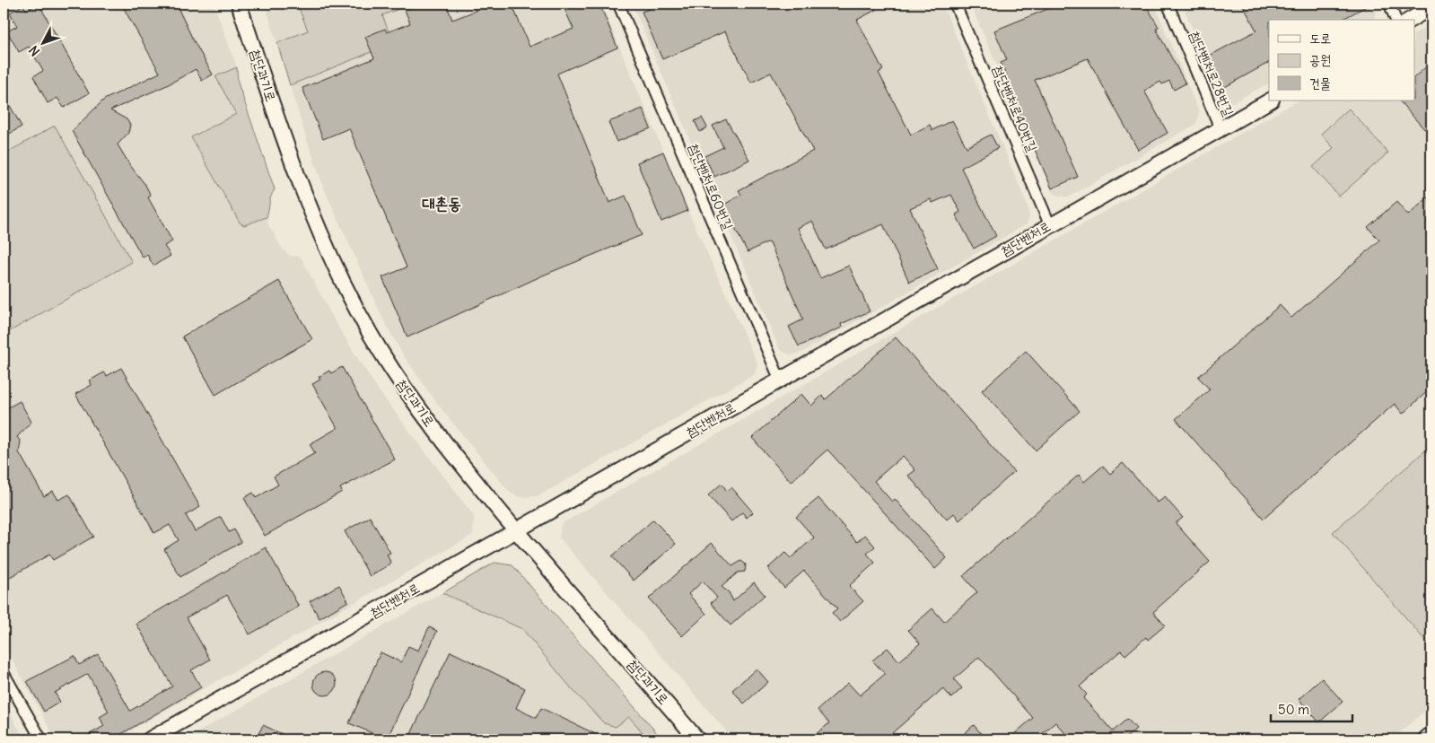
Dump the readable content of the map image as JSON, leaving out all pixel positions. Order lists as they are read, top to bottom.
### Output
{
  "streets": {
    "street": [
      "첨단벤처로28번길",
      "첨단과기로",
      "첨단벤처로40번길",
      "첨단벤처로60번길",
      "첨단벤처로"
    ]
  },
  "crossings": [
    ["첨단벤처로28번길", "첨단벤처로"],
    ["첨단과기로", "첨단벤처로"],
    ["첨단벤처로40번길", "첨단벤처로"],
    ["첨단벤처로60번길", "첨단벤처로"]
  ],
  "districts": ["대촌동"],
  "legend": ["도로", "공원", "건물"],
  "scale_bar": "50 m",
  "north": "bottom left"
}
